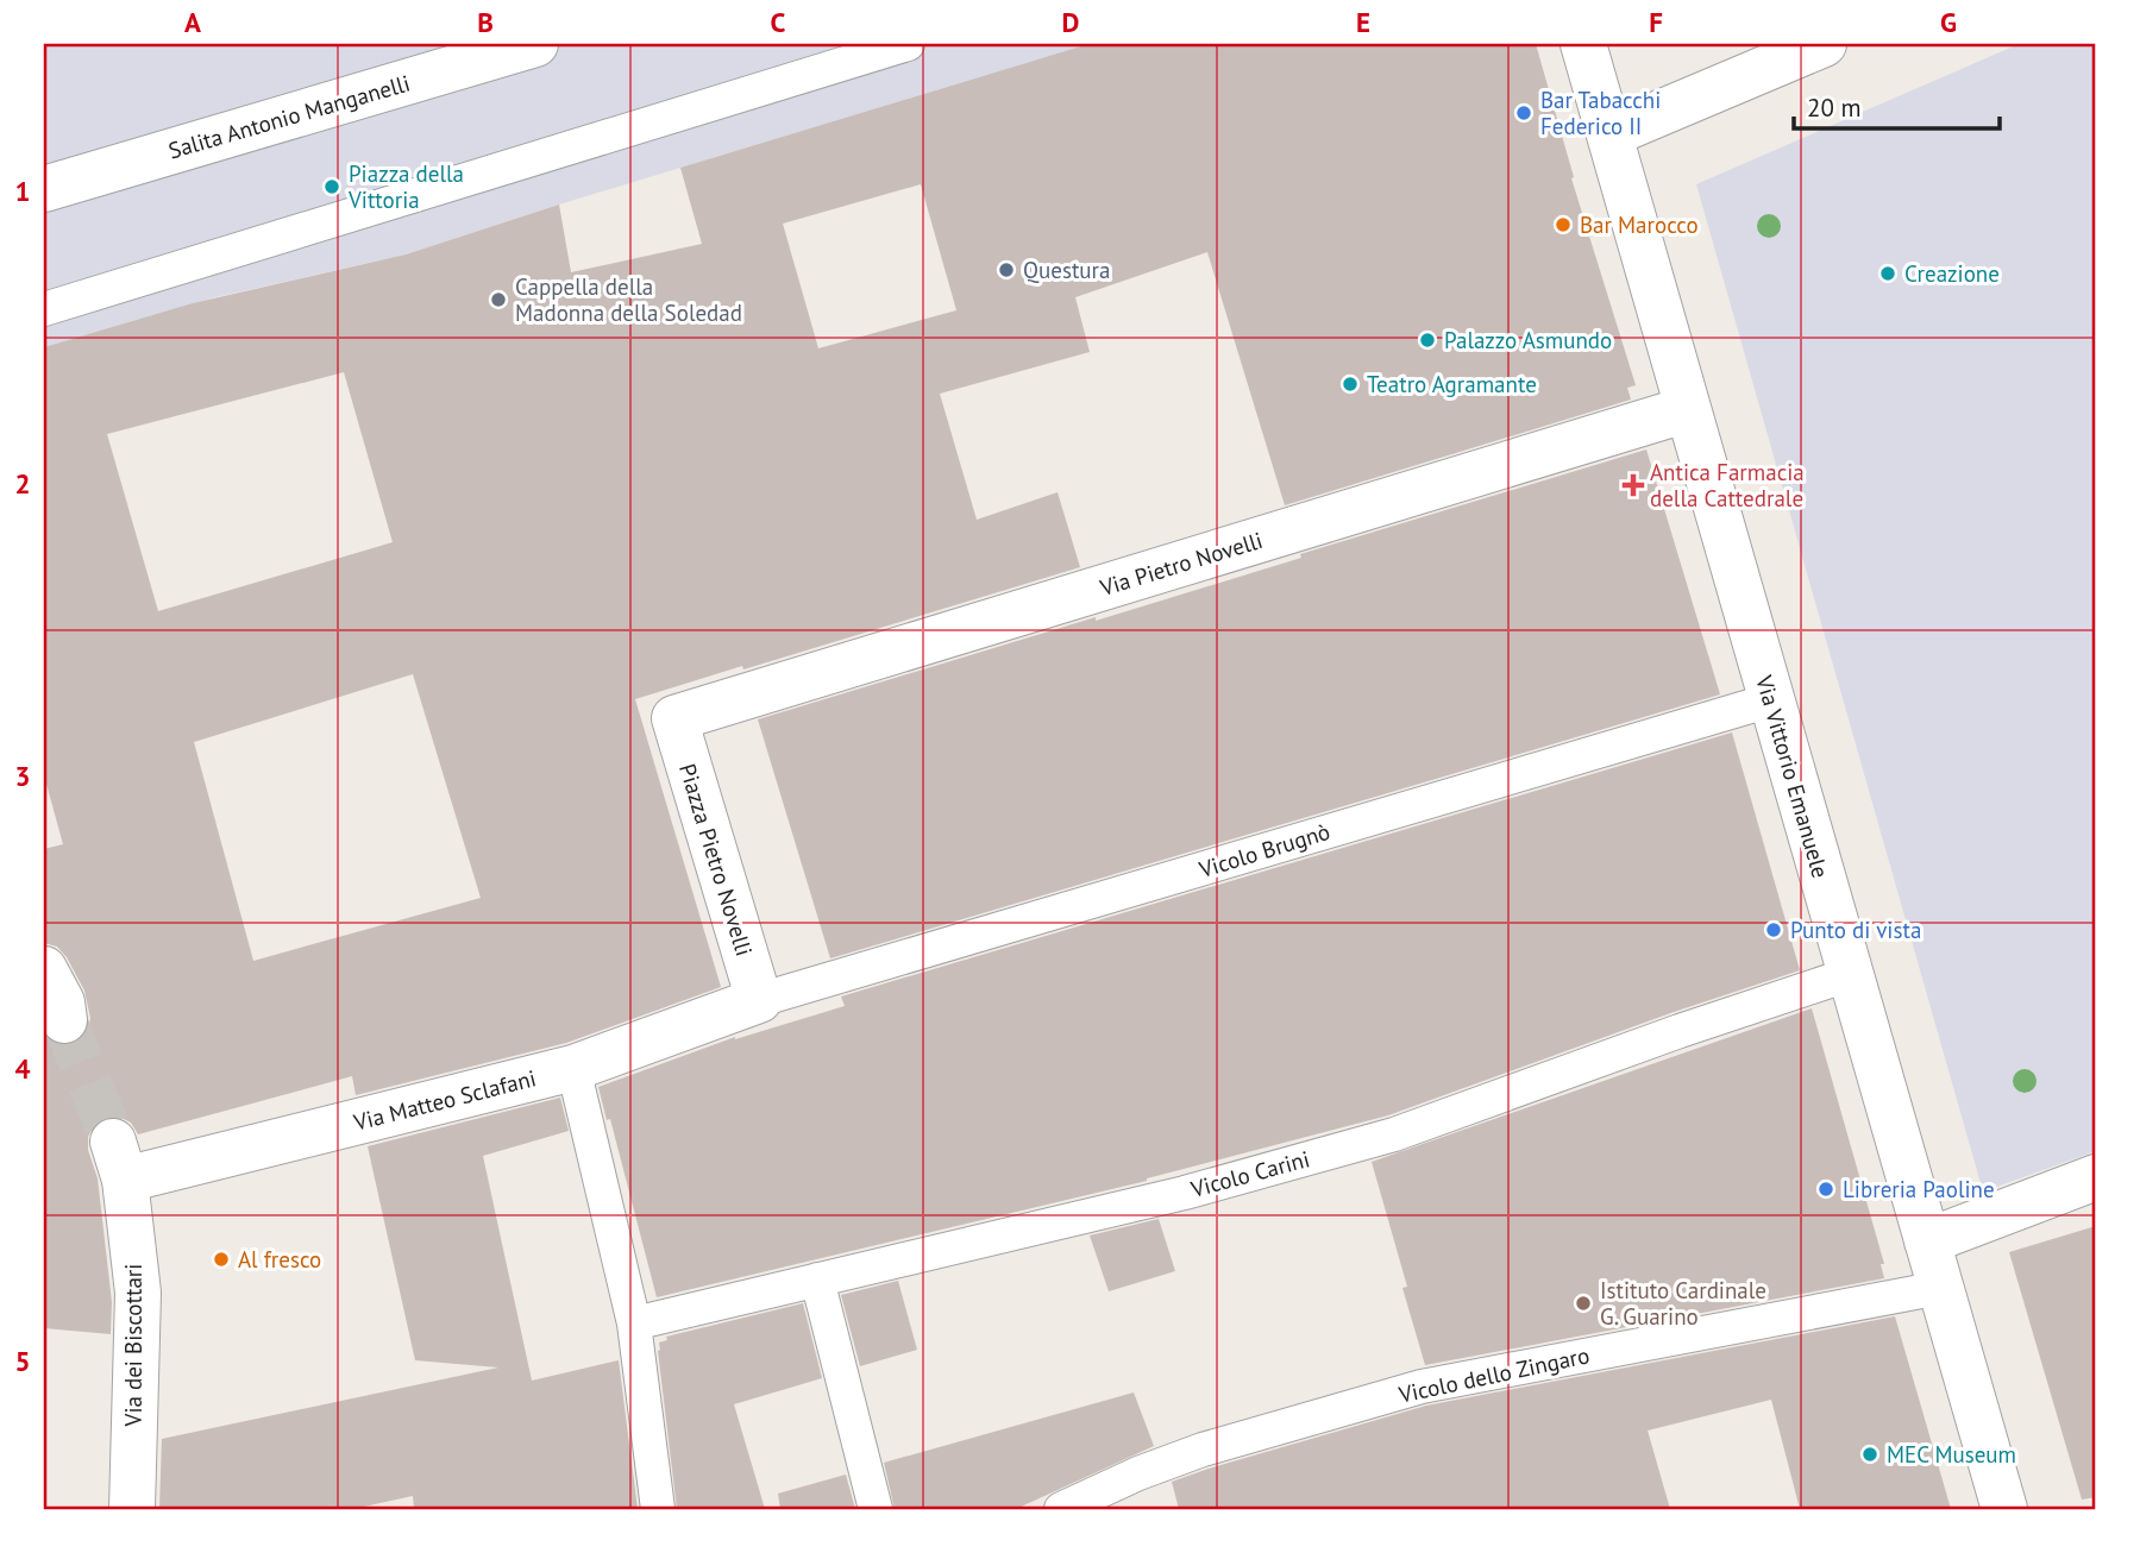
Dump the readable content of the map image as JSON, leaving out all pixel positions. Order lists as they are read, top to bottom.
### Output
{
  "streets": {
    "street": [
      "Salita Antonio Manganelli",
      "Via Pietro Novelli",
      "Via Vittorio Emanuele",
      "Piazza Pietro Novelli",
      "Via Matteo Sclafani",
      "Via dei Biscottari"
    ],
    "lane": ["Vicolo Brugnò", "Vicolo Carini", "Vicolo dello Zingaro"]
  },
  "crossings": [
    ["Via Pietro Novelli", "Via Vittorio Emanuele"],
    ["Via Pietro Novelli", "Piazza Pietro Novelli"],
    ["Via Vittorio Emanuele", "Vicolo Brugnò"],
    ["Via Vittorio Emanuele", "Vicolo Carini"],
    ["Via Vittorio Emanuele", "Vicolo dello Zingaro"],
    ["Vicolo Brugnò", "Piazza Pietro Novelli"],
    ["Vicolo Brugnò", "Via Matteo Sclafani"],
    ["Piazza Pietro Novelli", "Via Matteo Sclafani"],
    ["Via Matteo Sclafani", "Via dei Biscottari"]
  ],
  "places": {
    "other": [
      "Bar Tabacchi Federico II",
      "Piazza della Vittoria",
      "Bar Marocco",
      "Questura",
      "Creazione",
      "Cappella della Madonna della Soledad",
      "Palazzo Asmundo",
      "Teatro Agramante",
      "Punto di vista",
      "Libreria Paoline",
      "Al fresco",
      "Istituto Cardinale G. Guarino",
      "MEC Museum"
    ],
    "health": ["Antica Farmacia della Cattedrale"]
  },
  "scale_bar": "20 m",
  "grid": {
    "columns": [
      "A",
      "B",
      "C",
      "D",
      "E",
      "F",
      "G"
    ],
    "rows": [
      "1",
      "2",
      "3",
      "4",
      "5"
    ]
  }
}
